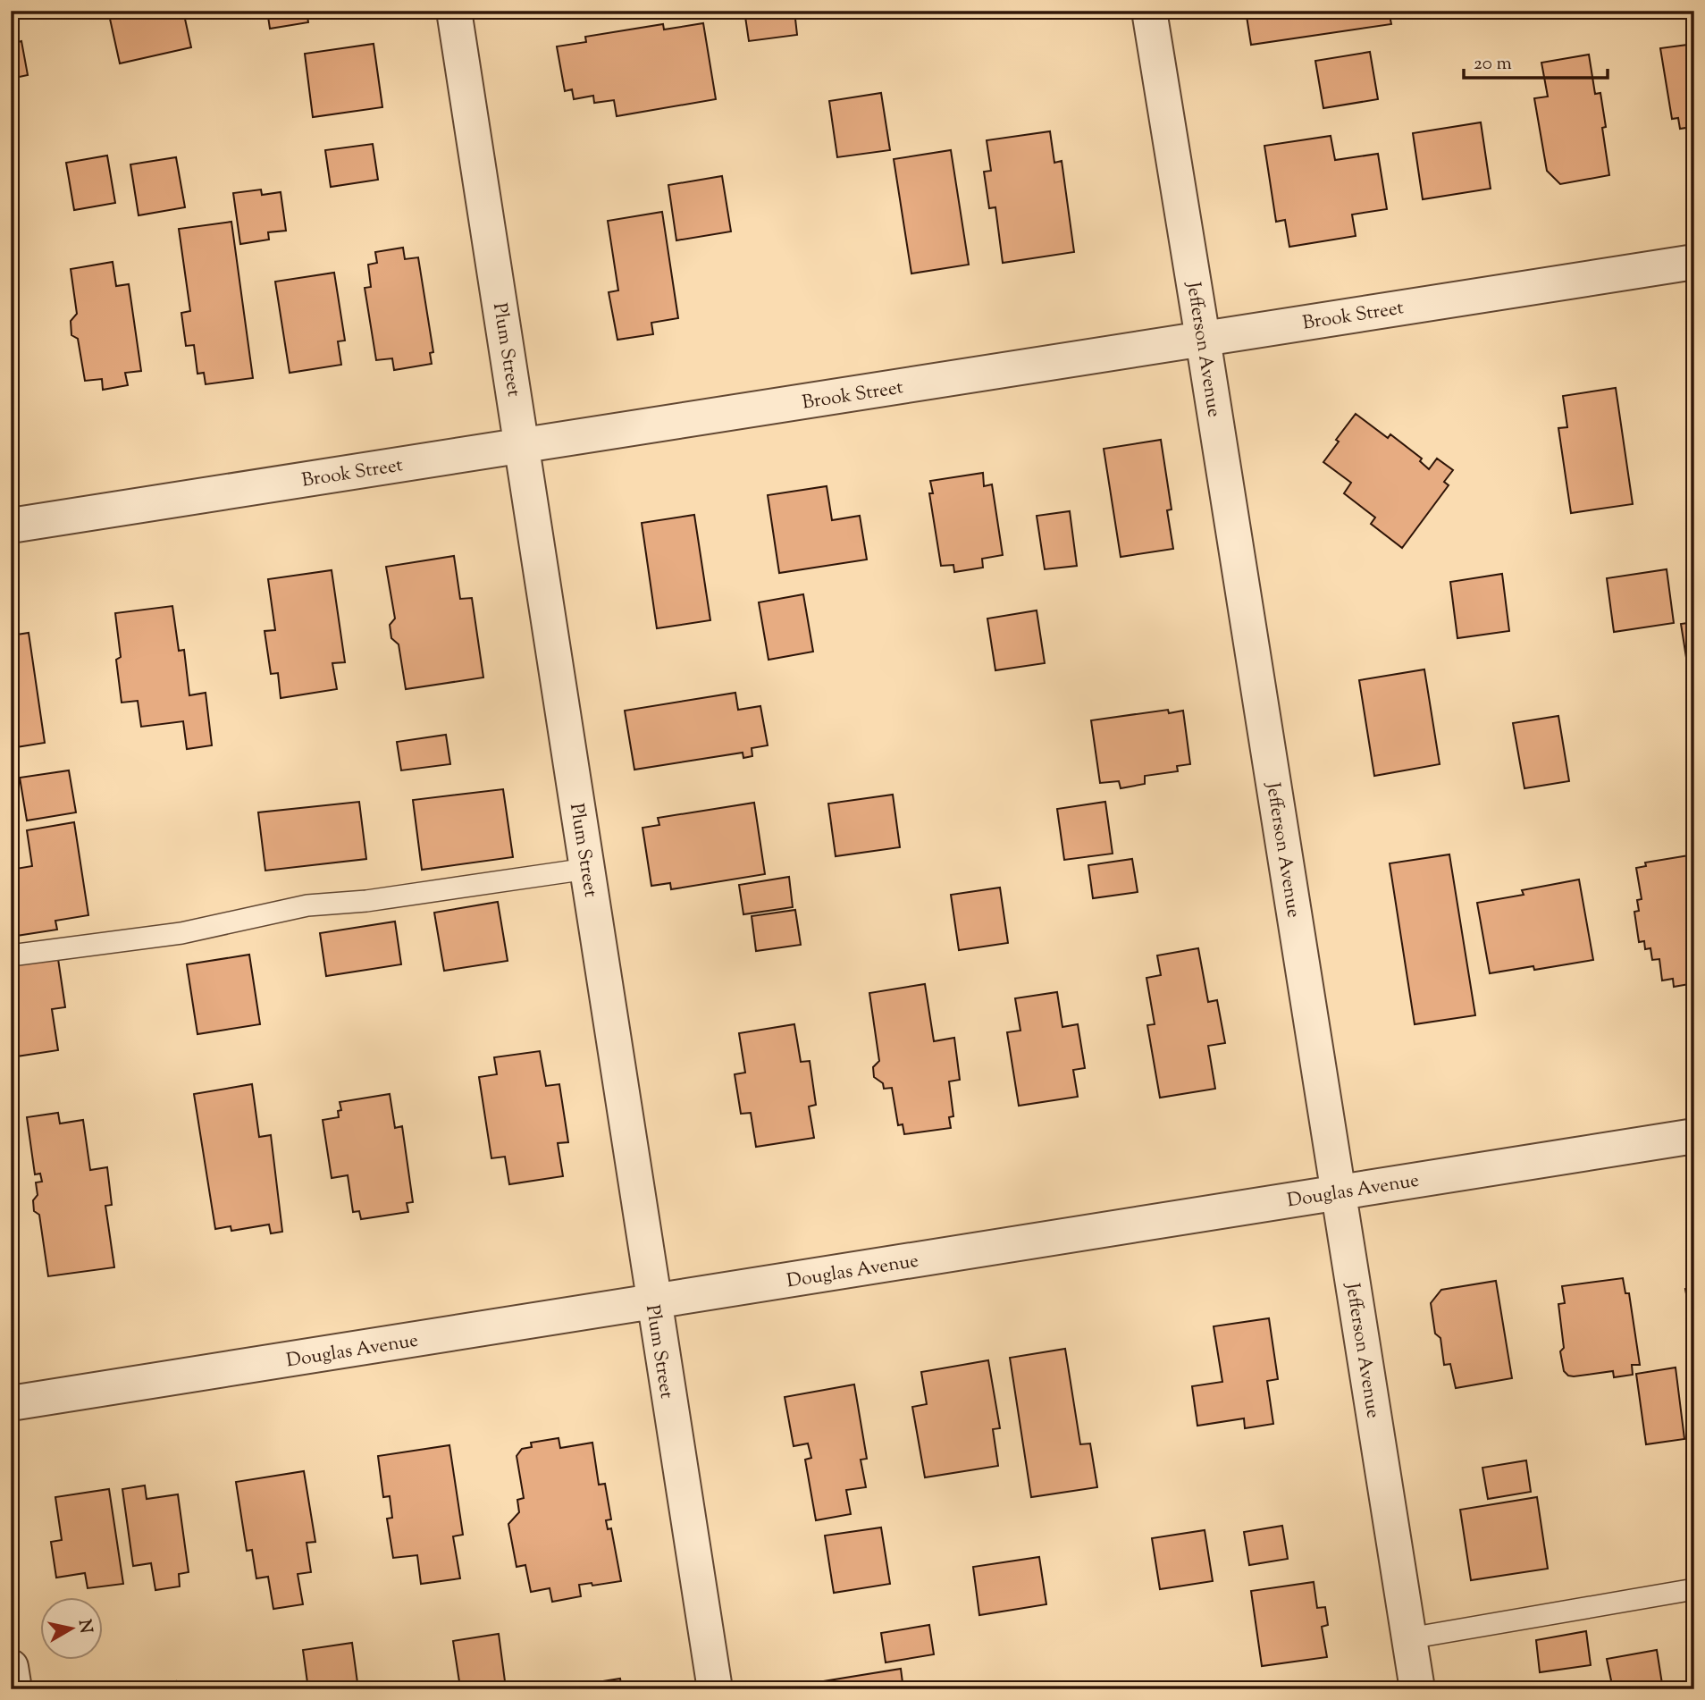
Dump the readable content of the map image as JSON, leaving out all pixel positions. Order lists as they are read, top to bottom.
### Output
{
  "streets": {
    "street": [
      "Brook Street",
      "Plum Street",
      "Jefferson Avenue",
      "Douglas Avenue"
    ]
  },
  "crossings": [
    ["Brook Street", "Plum Street"],
    ["Brook Street", "Jefferson Avenue"],
    ["Plum Street", "Douglas Avenue"],
    ["Jefferson Avenue", "Douglas Avenue"]
  ],
  "scale_bar": "20 m",
  "north": "right"
}
